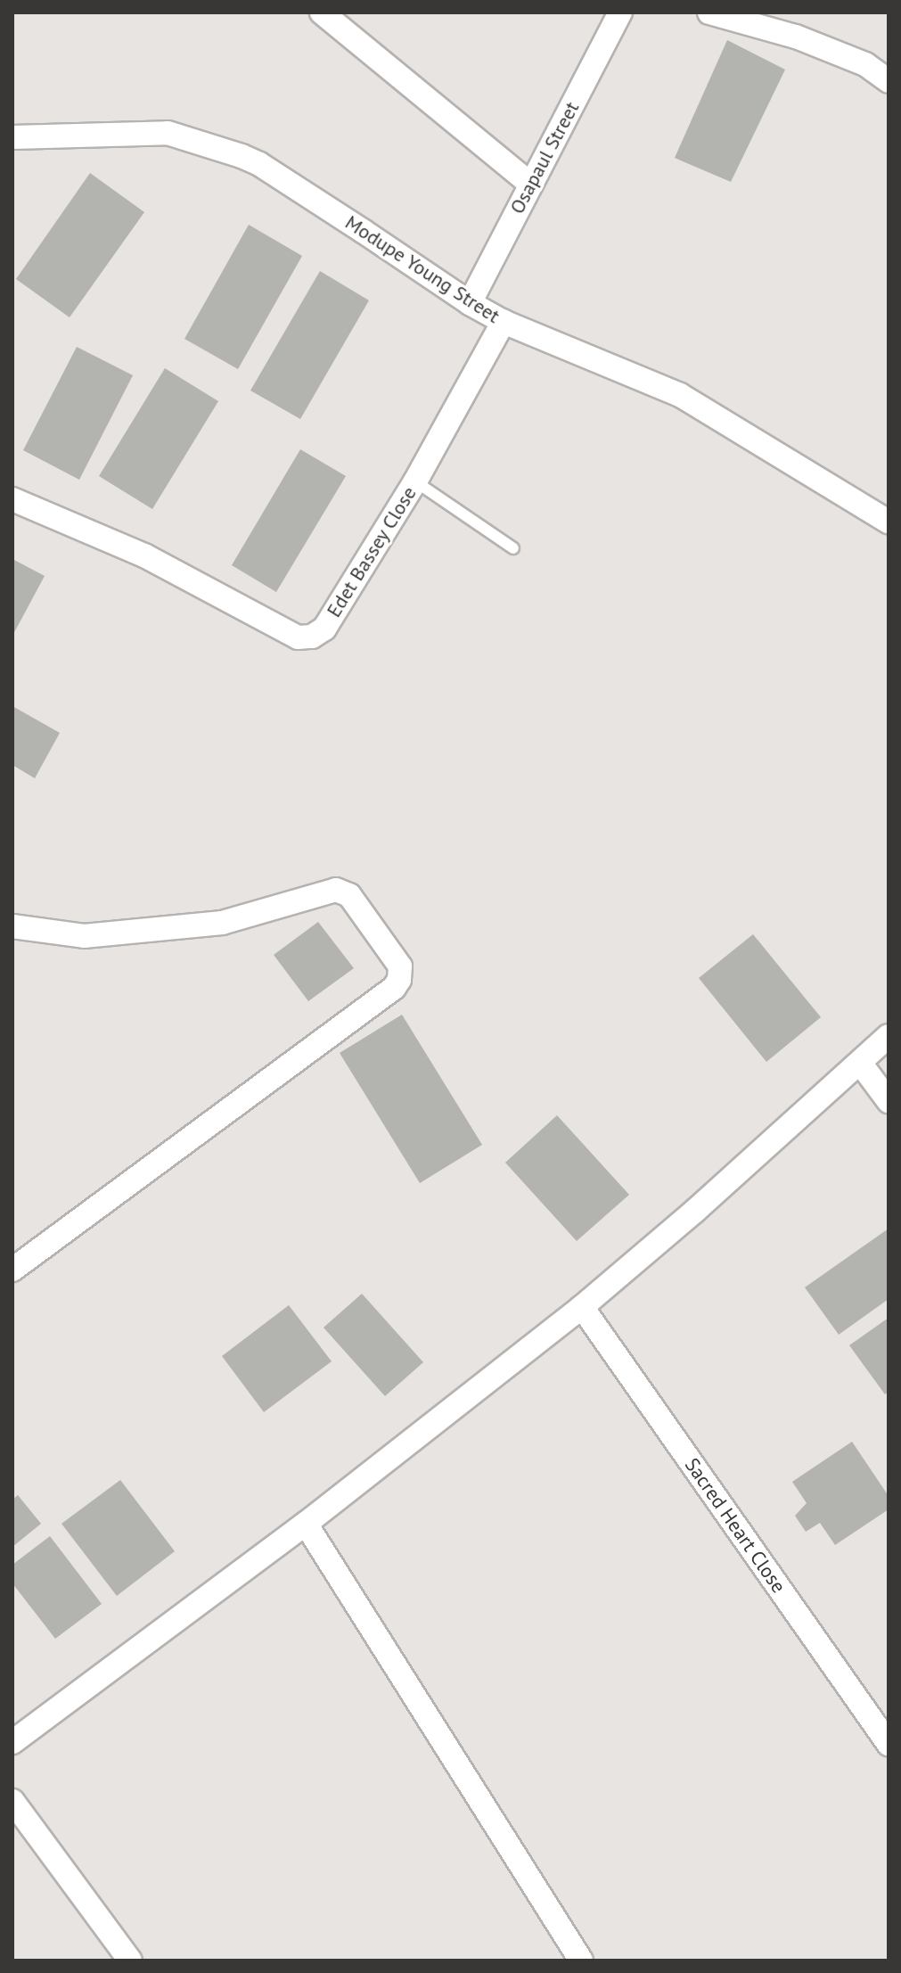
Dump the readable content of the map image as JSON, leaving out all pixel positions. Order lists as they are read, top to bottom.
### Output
{
  "streets": {
    "street": [
      "Osapaul Street",
      "Modupe Young Street",
      "Edet Bassey Close",
      "Sacred Heart Close"
    ]
  },
  "crossings": [
    ["Osapaul Street", "Modupe Young Street"],
    ["Modupe Young Street", "Edet Bassey Close"]
  ]
}
